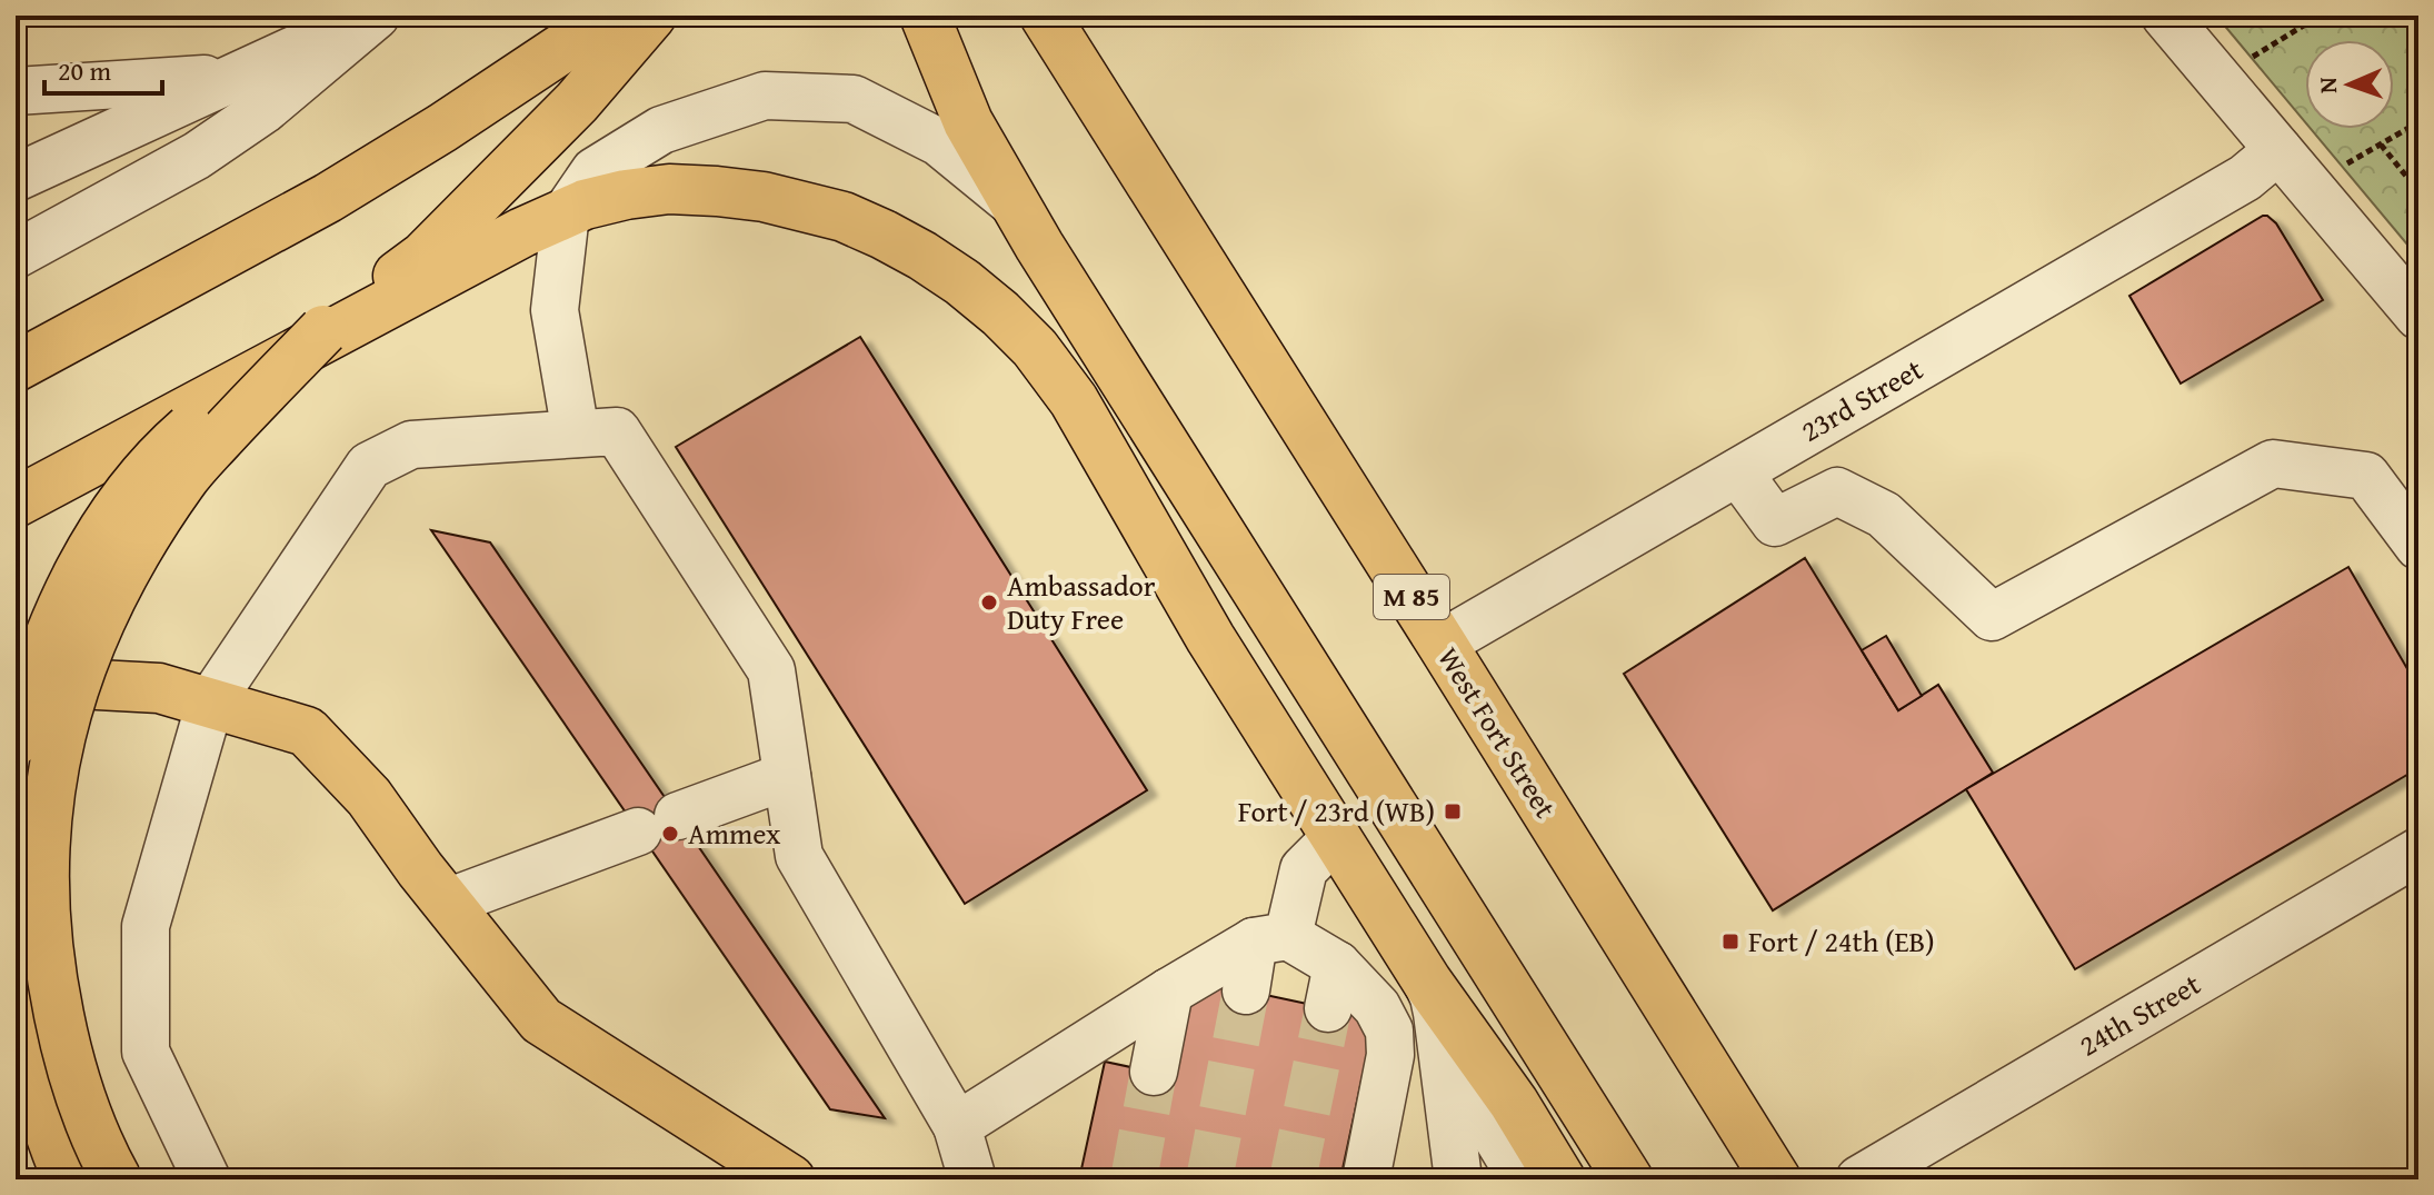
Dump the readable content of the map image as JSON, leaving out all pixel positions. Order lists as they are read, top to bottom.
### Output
{
  "streets": {
    "main road": ["M 85", "West Fort Street"],
    "street": ["23rd Street", "24th Street"]
  },
  "crossings": [
    ["23rd Street", "West Fort Street"]
  ],
  "places": {
    "other": ["Ambassador Duty Free", "Ammex"],
    "transit": ["Fort / 23rd (WB)", "Fort / 24th (EB)"]
  },
  "scale_bar": "20 m",
  "north": "left"
}
